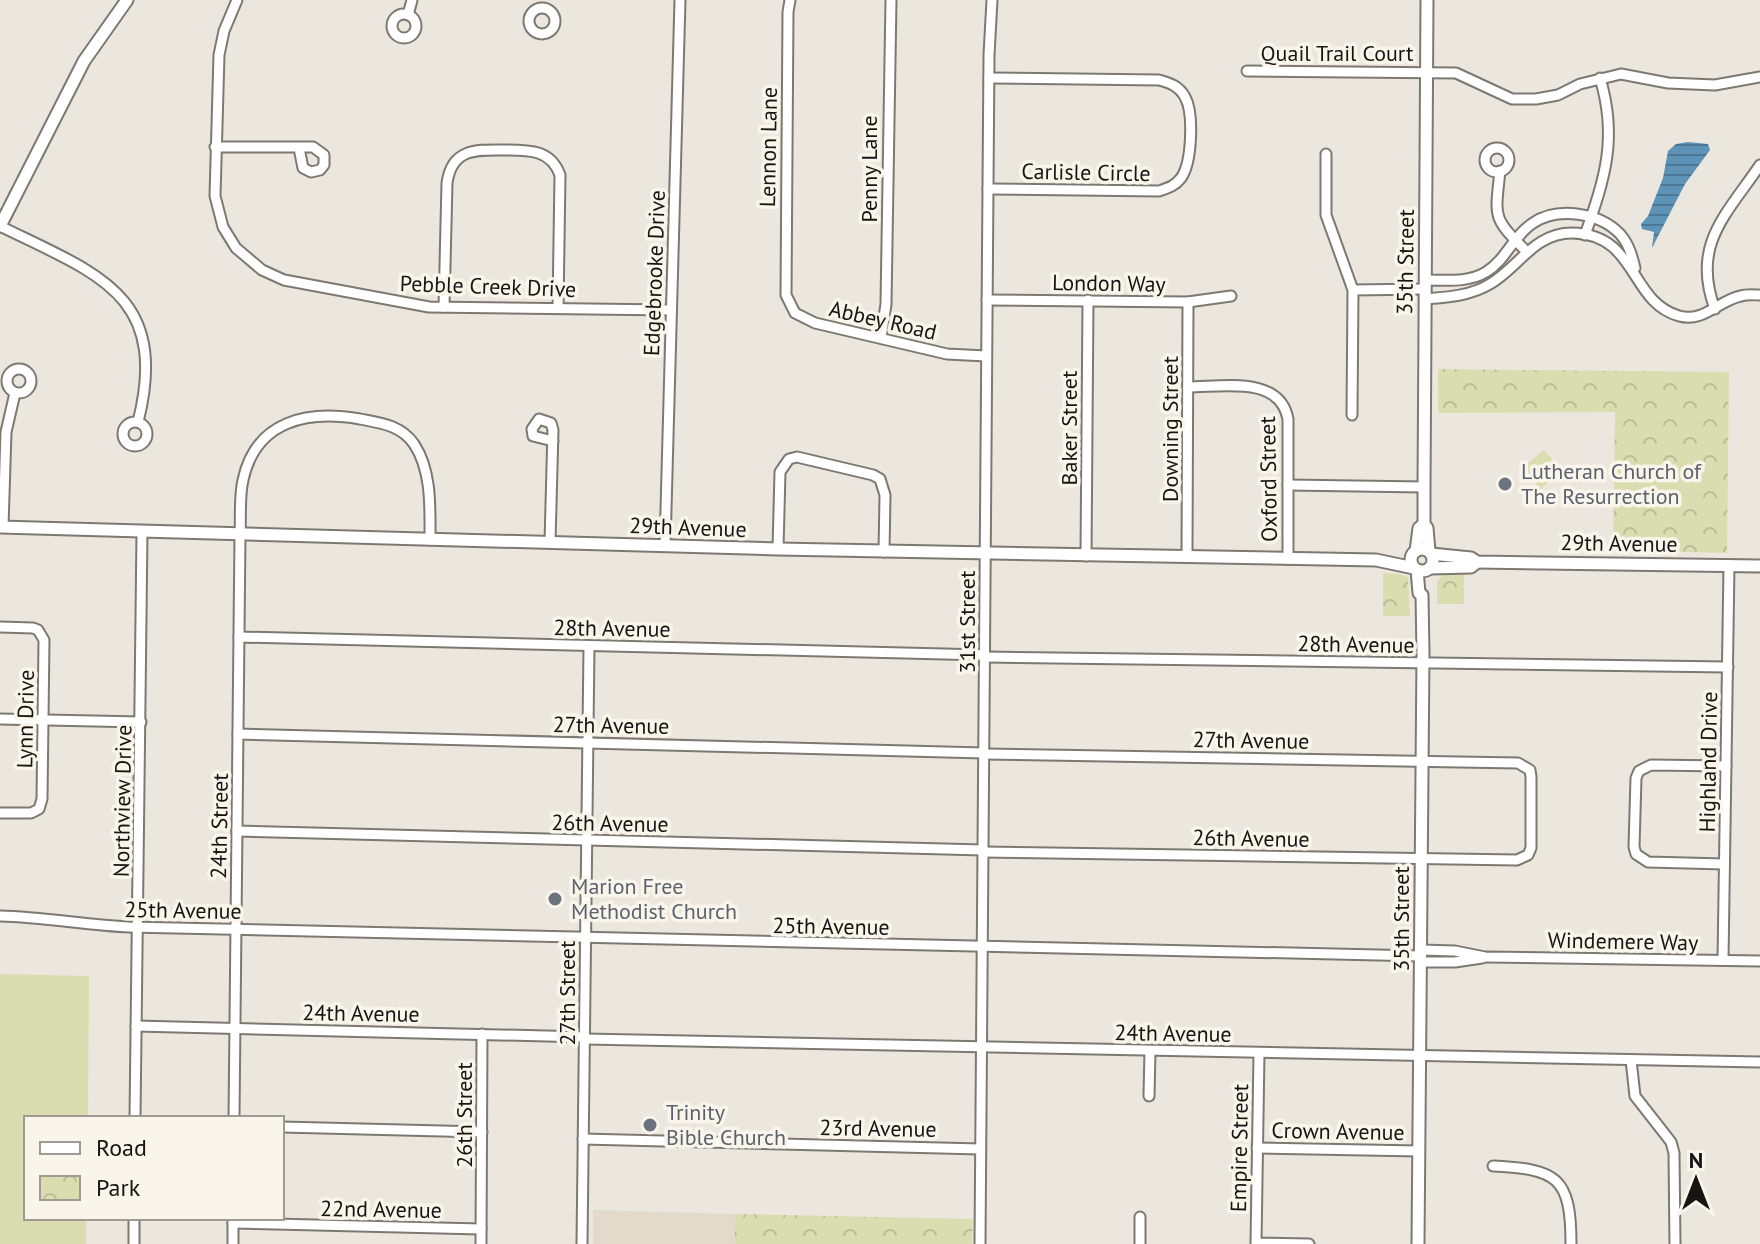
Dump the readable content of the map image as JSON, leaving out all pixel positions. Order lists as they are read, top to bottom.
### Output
{
  "streets": {
    "street": [
      "Quail Trail Court",
      "Lennon Lane",
      "Penny Lane",
      "Carlisle Circle",
      "35th Street",
      "Edgebrooke Drive",
      "London Way",
      "Pebble Creek Drive",
      "Abbey Road",
      "Baker Street",
      "Downing Street",
      "Oxford Street",
      "29th Avenue",
      "31st Street",
      "28th Avenue",
      "Lynn Drive",
      "27th Avenue",
      "Highland Drive",
      "Northview Drive",
      "26th Avenue",
      "24th Street",
      "25th Avenue",
      "Windemere Way",
      "27th Street",
      "24th Avenue",
      "26th Street",
      "23rd Avenue",
      "Crown Avenue",
      "Empire Street",
      "22nd Avenue"
    ]
  },
  "crossings": [
    ["Quail Trail Court", "35th Street"],
    ["Lennon Lane", "Abbey Road"],
    ["Penny Lane", "Abbey Road"],
    ["Carlisle Circle", "31st Street"],
    ["35th Street", "29th Avenue"],
    ["35th Street", "28th Avenue"],
    ["35th Street", "27th Avenue"],
    ["35th Street", "26th Avenue"],
    ["35th Street", "25th Avenue"],
    ["35th Street", "Windemere Way"],
    ["35th Street", "24th Avenue"],
    ["35th Street", "Crown Avenue"],
    ["Edgebrooke Drive", "Pebble Creek Drive"],
    ["Edgebrooke Drive", "29th Avenue"],
    ["London Way", "Baker Street"],
    ["London Way", "Downing Street"],
    ["London Way", "31st Street"],
    ["Abbey Road", "31st Street"],
    ["Baker Street", "29th Avenue"],
    ["Downing Street", "Oxford Street"],
    ["Downing Street", "29th Avenue"],
    ["Oxford Street", "29th Avenue"],
    ["29th Avenue", "31st Street"],
    ["29th Avenue", "Highland Drive"],
    ["29th Avenue", "Northview Drive"],
    ["29th Avenue", "24th Street"],
    ["31st Street", "28th Avenue"],
    ["31st Street", "27th Avenue"],
    ["31st Street", "26th Avenue"],
    ["31st Street", "25th Avenue"],
    ["31st Street", "24th Avenue"],
    ["31st Street", "23rd Avenue"],
    ["28th Avenue", "Highland Drive"],
    ["28th Avenue", "24th Street"],
    ["28th Avenue", "27th Street"],
    ["27th Avenue", "26th Avenue"],
    ["27th Avenue", "24th Street"],
    ["27th Avenue", "27th Street"],
    ["Highland Drive", "Windemere Way"],
    ["Northview Drive", "25th Avenue"],
    ["Northview Drive", "24th Avenue"],
    ["26th Avenue", "24th Street"],
    ["26th Avenue", "27th Street"],
    ["24th Street", "25th Avenue"],
    ["24th Street", "24th Avenue"],
    ["25th Avenue", "Windemere Way"],
    ["25th Avenue", "27th Street"],
    ["27th Street", "24th Avenue"],
    ["27th Street", "23rd Avenue"],
    ["24th Avenue", "26th Street"],
    ["24th Avenue", "Empire Street"],
    ["26th Street", "22nd Avenue"],
    ["Crown Avenue", "Empire Street"]
  ],
  "places": ["Lutheran Church of The Resurrection", "Marion Free Methodist Church", "Trinity Bible Church"],
  "legend": ["Road", "Park"],
  "north": "top"
}
